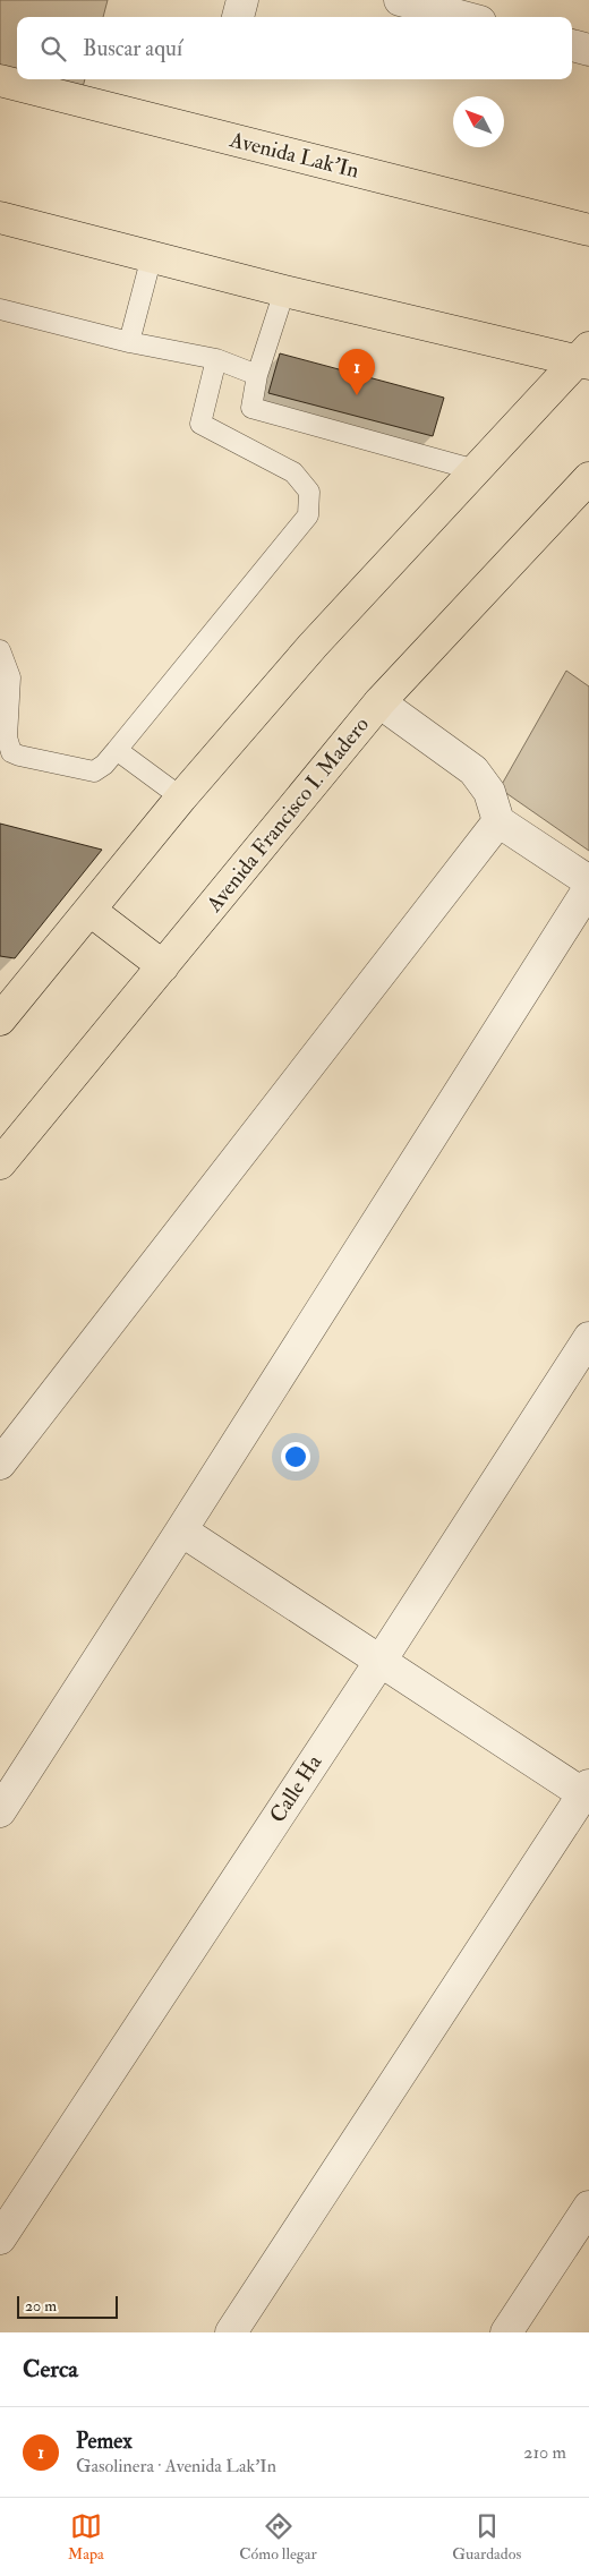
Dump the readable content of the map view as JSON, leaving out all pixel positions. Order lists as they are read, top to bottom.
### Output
{
  "streets": {
    "main road": ["Avenida Lak'In", "Avenida Francisco I. Madero"],
    "street": ["Calle Ha"]
  },
  "scale_bar": "20 m",
  "north": "top left",
  "page": {
    "search": "Buscar aquí",
    "pins": "1",
    "scale": "20 m",
    "heading": "Cerca",
    "list": [
      {
        "mark": "1",
        "name": "Pemex",
        "note": "Gasolinera · Avenida Lak'In",
        "value": "210 m"
      }
    ],
    "nav": ["Mapa", "Cómo llegar", "Guardados"]
  }
}
